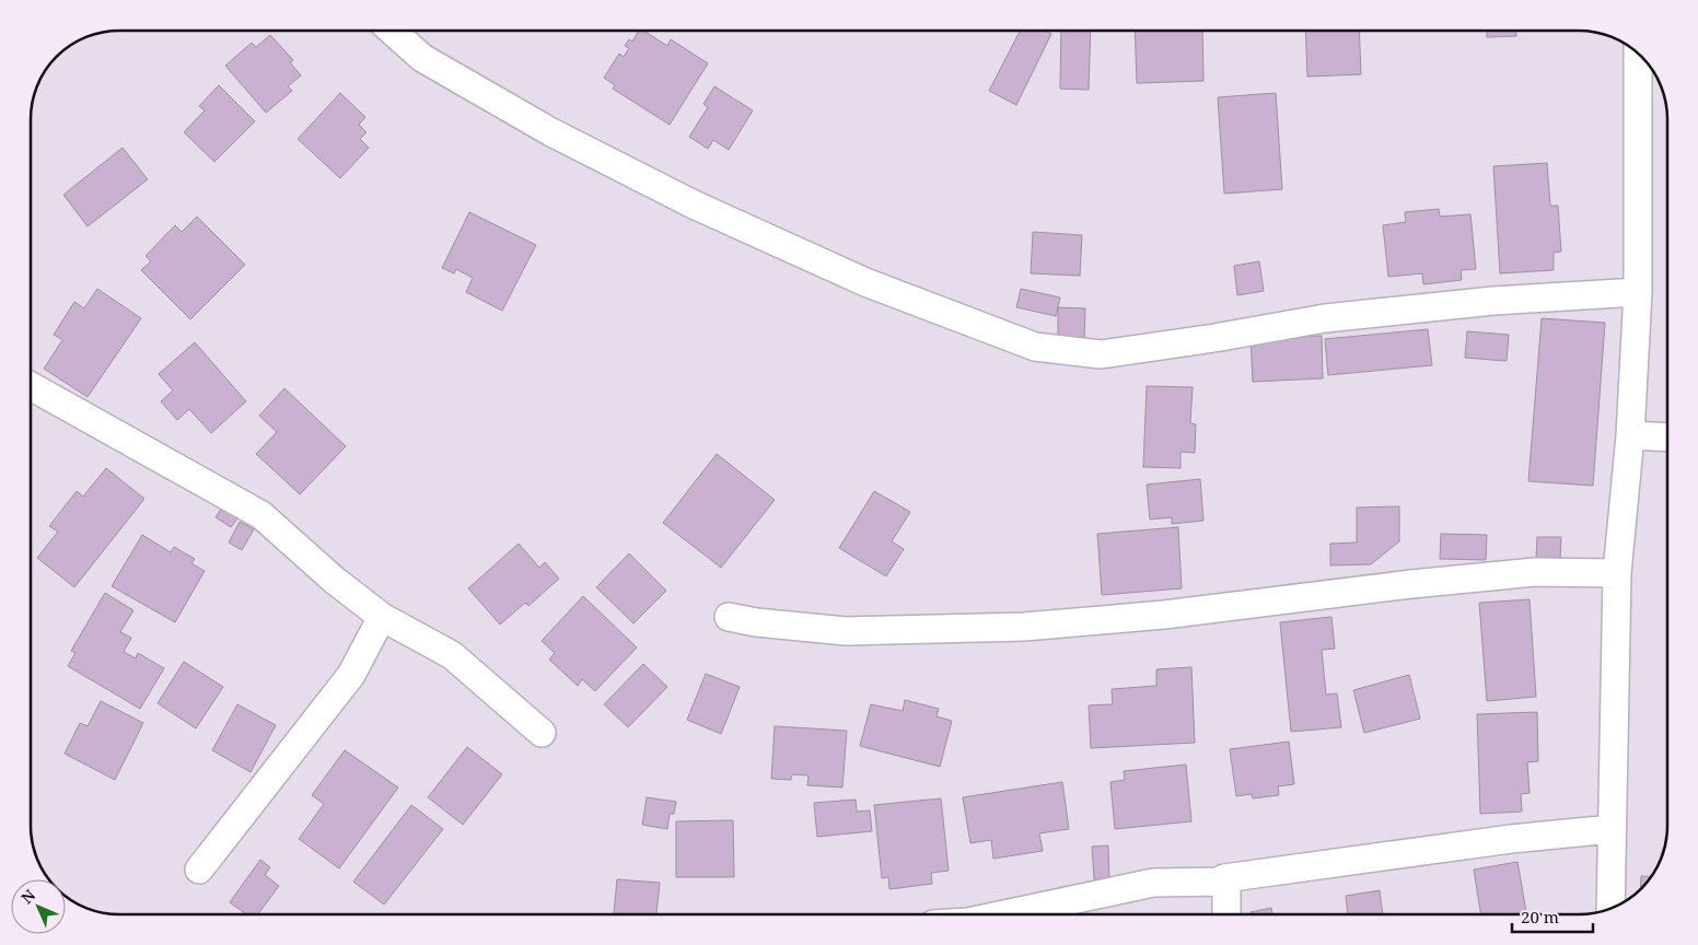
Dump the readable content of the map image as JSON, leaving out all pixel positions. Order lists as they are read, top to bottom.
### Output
{
  "scale_bar": "20 m",
  "north": "top left"
}
